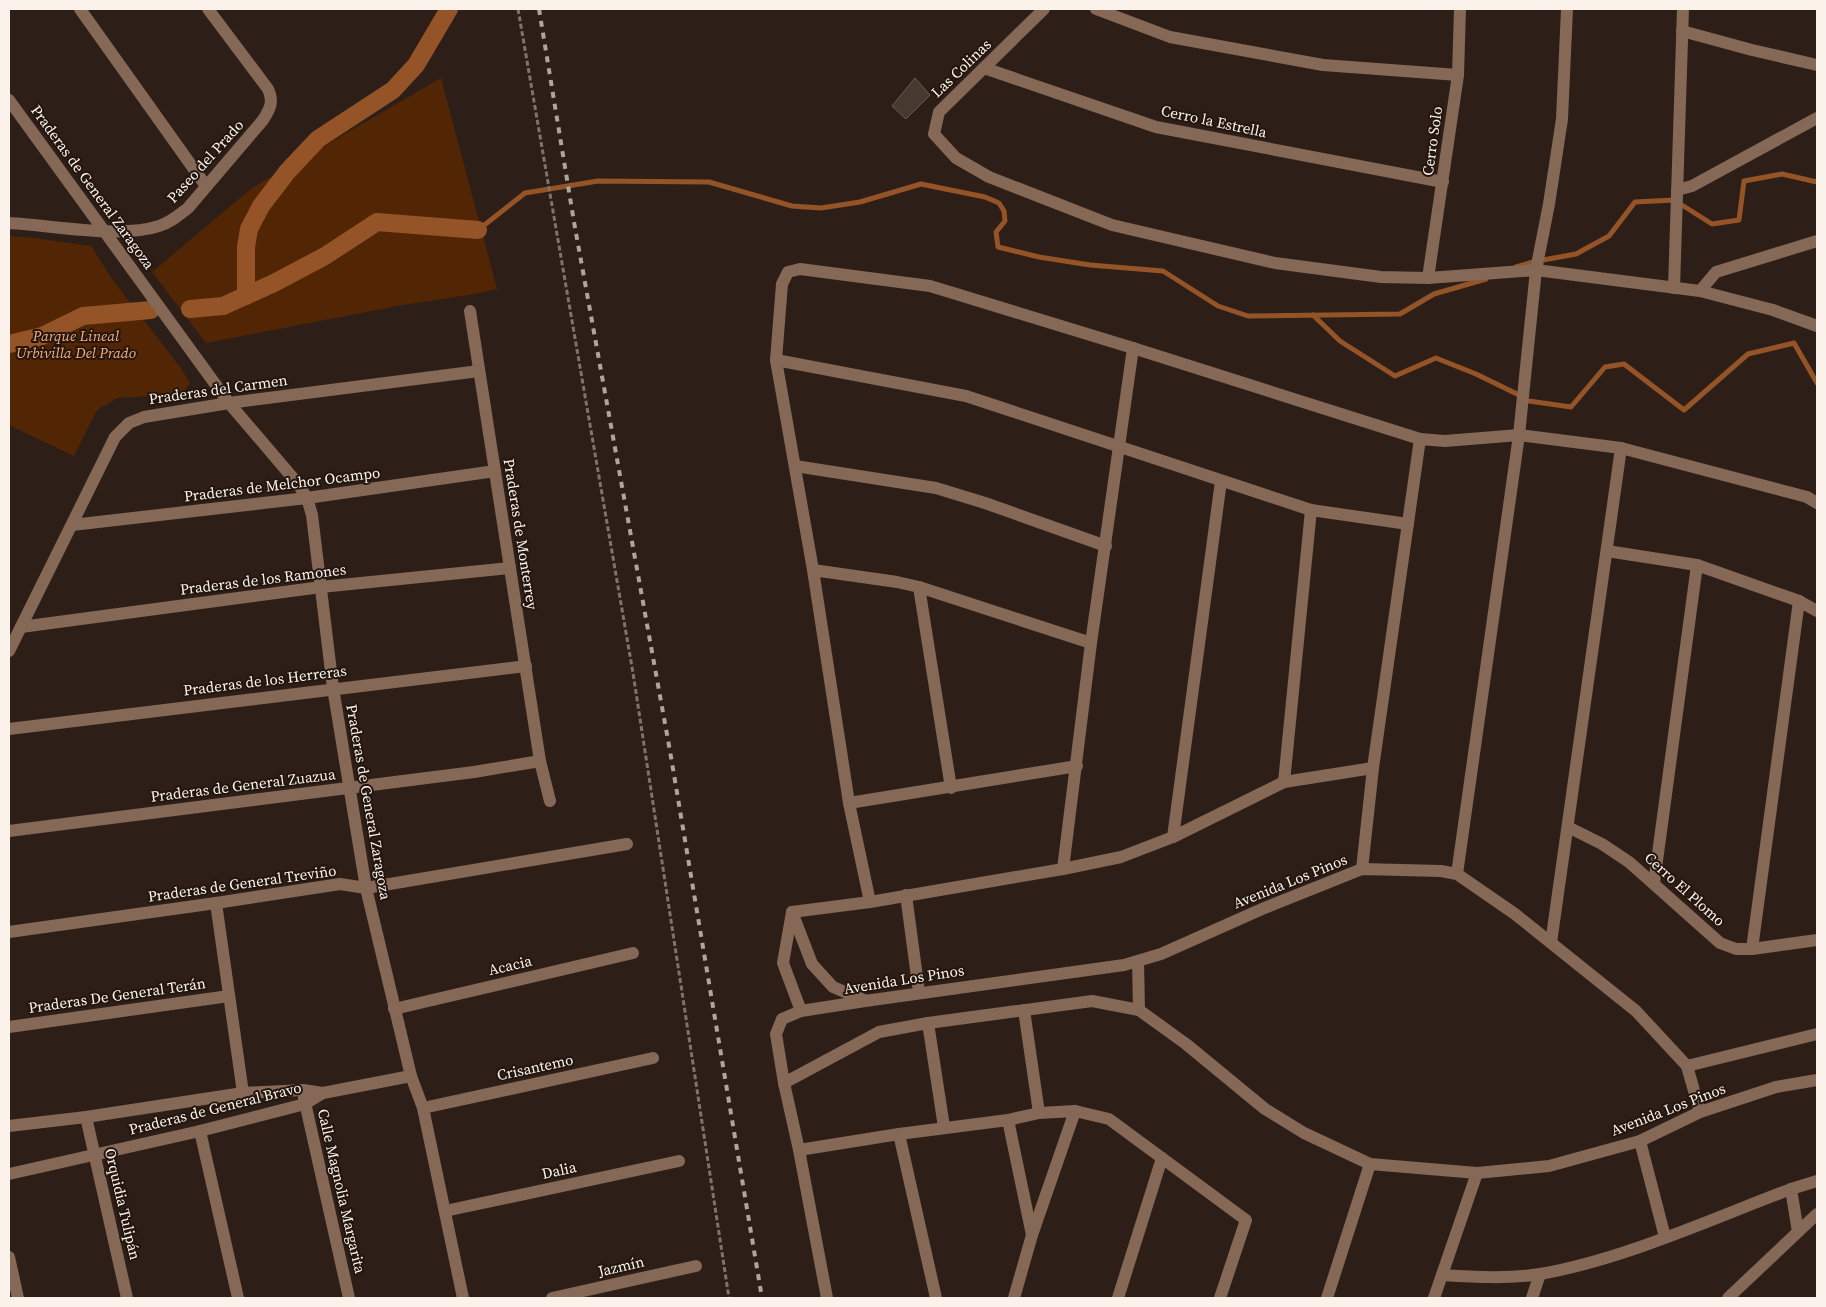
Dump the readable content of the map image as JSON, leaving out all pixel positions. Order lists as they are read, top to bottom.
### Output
{
  "streets": {
    "street": [
      "Las Colinas",
      "Cerro la Estrella",
      "Cerro Solo",
      "Paseo del Prado",
      "Praderas de General Zaragoza",
      "Praderas del Carmen",
      "Praderas de Melchor Ocampo",
      "Praderas de Monterrey",
      "Praderas de los Ramones",
      "Praderas de los Herreras",
      "Praderas de General Zuazua",
      "Avenida Los Pinos",
      "Praderas de General Treviño",
      "Cerro El Plomo",
      "Acacia",
      "Praderas De General Terán",
      "Crisantemo",
      "Praderas de General Bravo",
      "Dalia",
      "Calle Magnolia Margarita",
      "Orquidia Tulipán",
      "Jazmín"
    ]
  },
  "crossings": [
    ["Las Colinas", "Cerro la Estrella"],
    ["Las Colinas", "Cerro Solo"],
    ["Cerro la Estrella", "Cerro Solo"],
    ["Paseo del Prado", "Praderas de General Zaragoza"],
    ["Praderas de General Zaragoza", "Praderas del Carmen"],
    ["Praderas de General Zaragoza", "Praderas de Melchor Ocampo"],
    ["Praderas de General Zaragoza", "Praderas de los Ramones"],
    ["Praderas de General Zaragoza", "Praderas de los Herreras"],
    ["Praderas de General Zaragoza", "Praderas de General Zuazua"],
    ["Praderas de General Zaragoza", "Praderas de General Treviño"],
    ["Praderas de General Zaragoza", "Acacia"],
    ["Praderas de General Zaragoza", "Crisantemo"],
    ["Praderas de General Zaragoza", "Dalia"],
    ["Praderas del Carmen", "Praderas de Melchor Ocampo"],
    ["Praderas del Carmen", "Praderas de Monterrey"],
    ["Praderas del Carmen", "Praderas de los Ramones"],
    ["Praderas de Melchor Ocampo", "Praderas de Monterrey"],
    ["Praderas de Monterrey", "Praderas de los Ramones"],
    ["Praderas de Monterrey", "Praderas de los Herreras"],
    ["Praderas de Monterrey", "Praderas de General Zuazua"],
    ["Praderas de General Bravo", "Calle Magnolia Margarita"],
    ["Praderas de General Bravo", "Orquidia Tulipán"]
  ],
  "parks": ["Parque Lineal Urbivilla Del Prado"]
}
